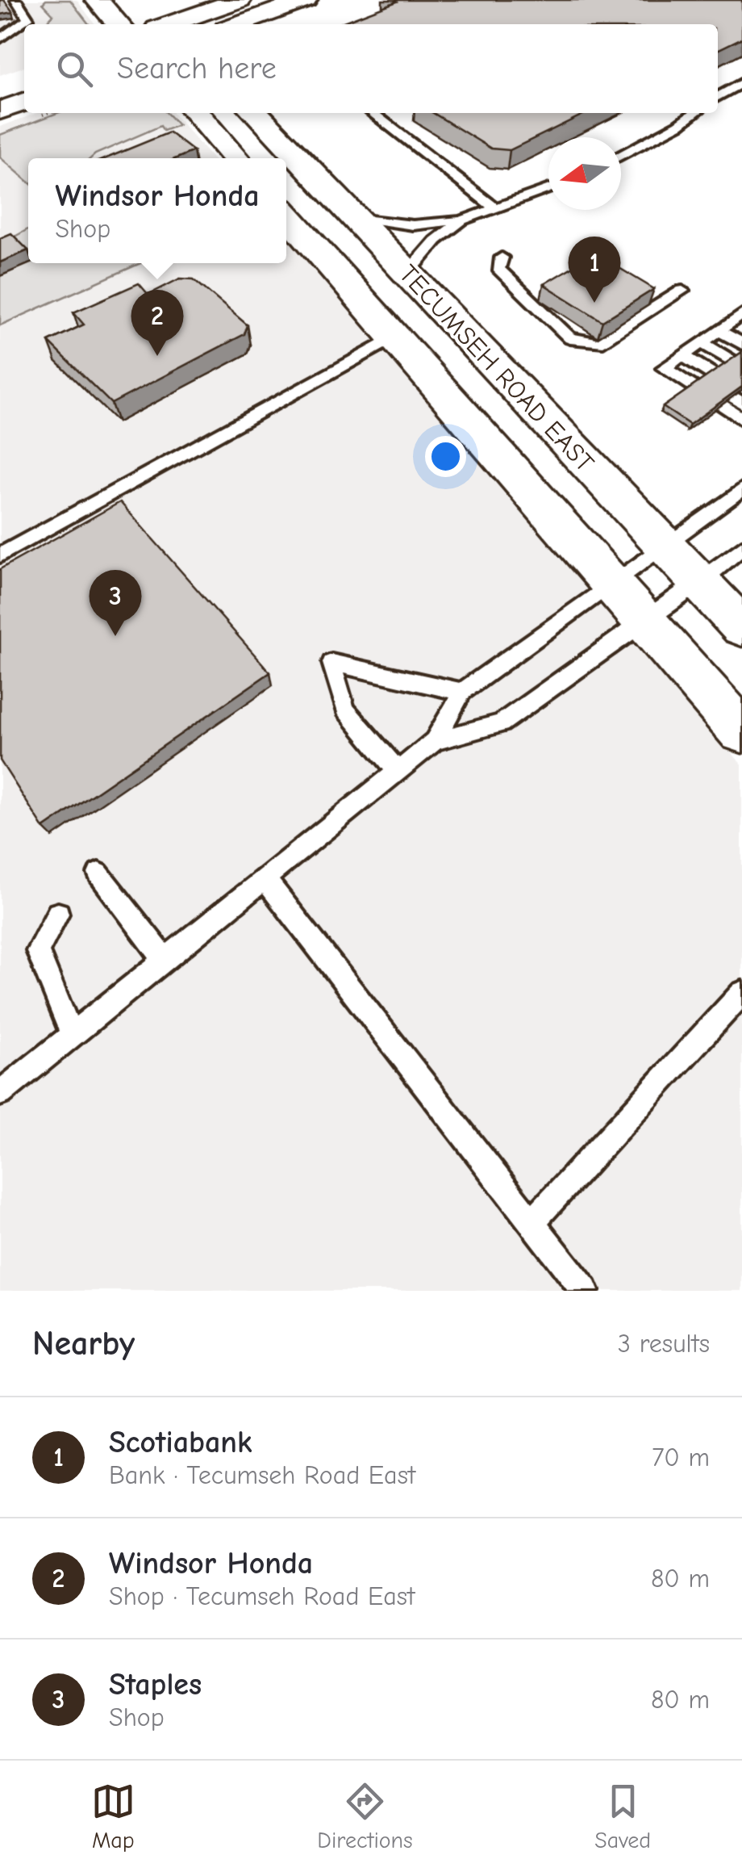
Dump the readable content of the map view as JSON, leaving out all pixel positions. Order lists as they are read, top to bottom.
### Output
{
  "streets": {
    "main road": ["TECUMSEH ROAD EAST"]
  },
  "north": "left",
  "page": {
    "search": "Search here",
    "popup": ["Windsor Honda", "Shop"],
    "pins": ["1", "2", "3"],
    "heading": ["Nearby", "3 results"],
    "list": [
      {
        "mark": "1",
        "name": "Scotiabank",
        "note": "Bank · Tecumseh Road East",
        "value": "70 m"
      },
      {
        "mark": "2",
        "name": "Windsor Honda",
        "note": "Shop · Tecumseh Road East",
        "value": "80 m"
      },
      {
        "mark": "3",
        "name": "Staples",
        "note": "Shop",
        "value": "80 m"
      }
    ],
    "nav": ["Map", "Directions", "Saved"]
  }
}
